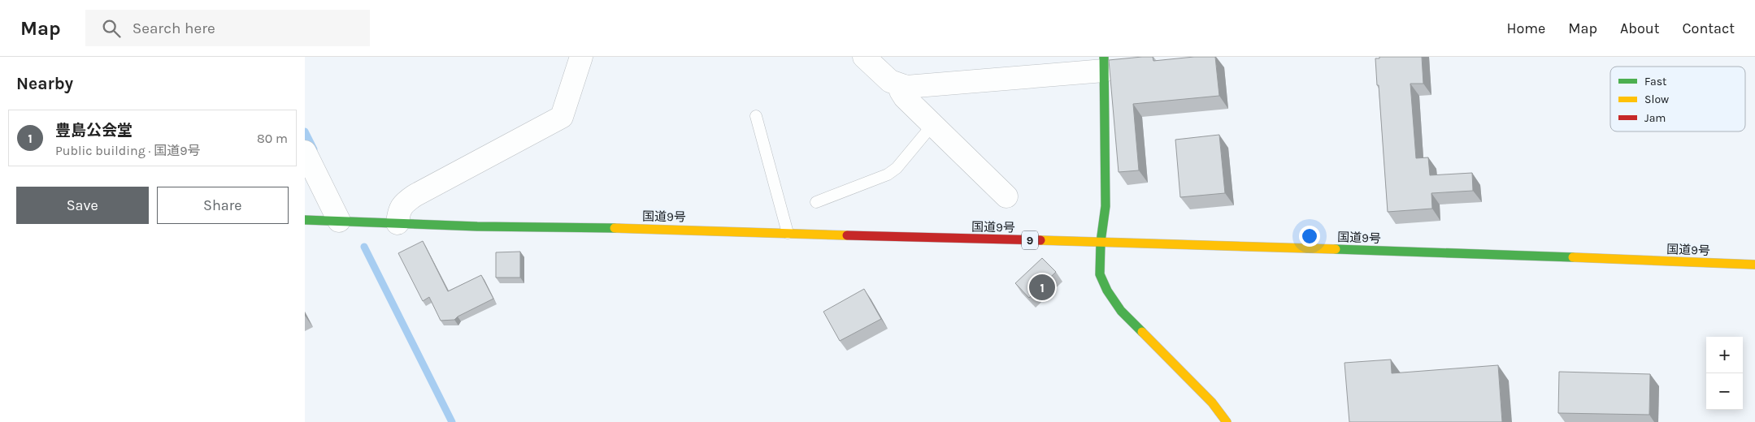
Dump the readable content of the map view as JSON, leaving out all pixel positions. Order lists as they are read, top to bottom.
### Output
{
  "streets": {
    "main road": ["国道9号", "9"]
  },
  "legend": ["Fast", "Slow", "Jam"],
  "page": {
    "header": "Map",
    "search": "Search here",
    "nav": [
      "Home",
      "Map",
      "About",
      "Contact"
    ],
    "heading": "Nearby",
    "list": [
      {
        "mark": "1",
        "name": "豊島公会堂",
        "note": "Public building · 国道9号",
        "value": "80 m"
      }
    ],
    "buttons": ["Save", "Share"],
    "pins": "1",
    "map_buttons": ["+", "−"]
  }
}
